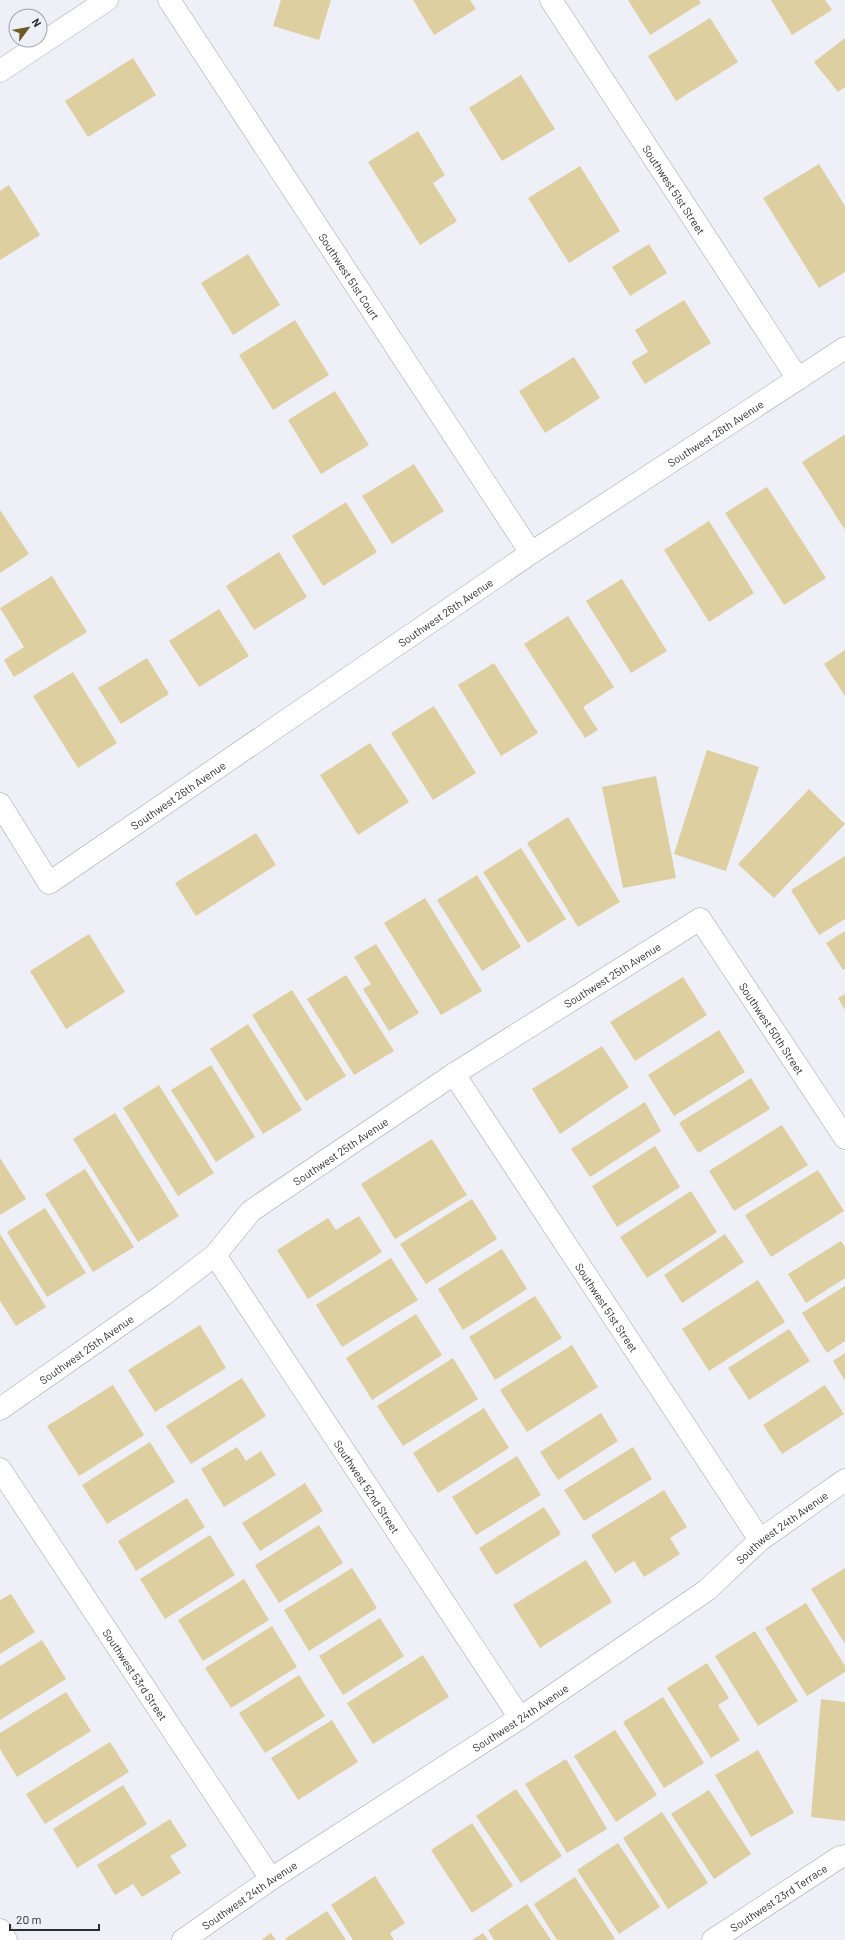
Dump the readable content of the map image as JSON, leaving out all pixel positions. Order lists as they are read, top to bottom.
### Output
{
  "streets": {
    "street": [
      "Southwest 51st Street",
      "Southwest 51st Court",
      "Southwest 26th Avenue",
      "Southwest 25th Avenue",
      "Southwest 50th Street",
      "Southwest 52nd Street",
      "Southwest 24th Avenue",
      "Southwest 53rd Street",
      "Southwest 23rd Terrace"
    ]
  },
  "crossings": [
    ["Southwest 51st Street", "Southwest 26th Avenue"],
    ["Southwest 51st Street", "Southwest 25th Avenue"],
    ["Southwest 51st Street", "Southwest 24th Avenue"],
    ["Southwest 51st Court", "Southwest 26th Avenue"],
    ["Southwest 25th Avenue", "Southwest 50th Street"],
    ["Southwest 25th Avenue", "Southwest 52nd Street"],
    ["Southwest 52nd Street", "Southwest 24th Avenue"],
    ["Southwest 24th Avenue", "Southwest 53rd Street"]
  ],
  "scale_bar": "20 m",
  "north": "top right"
}
